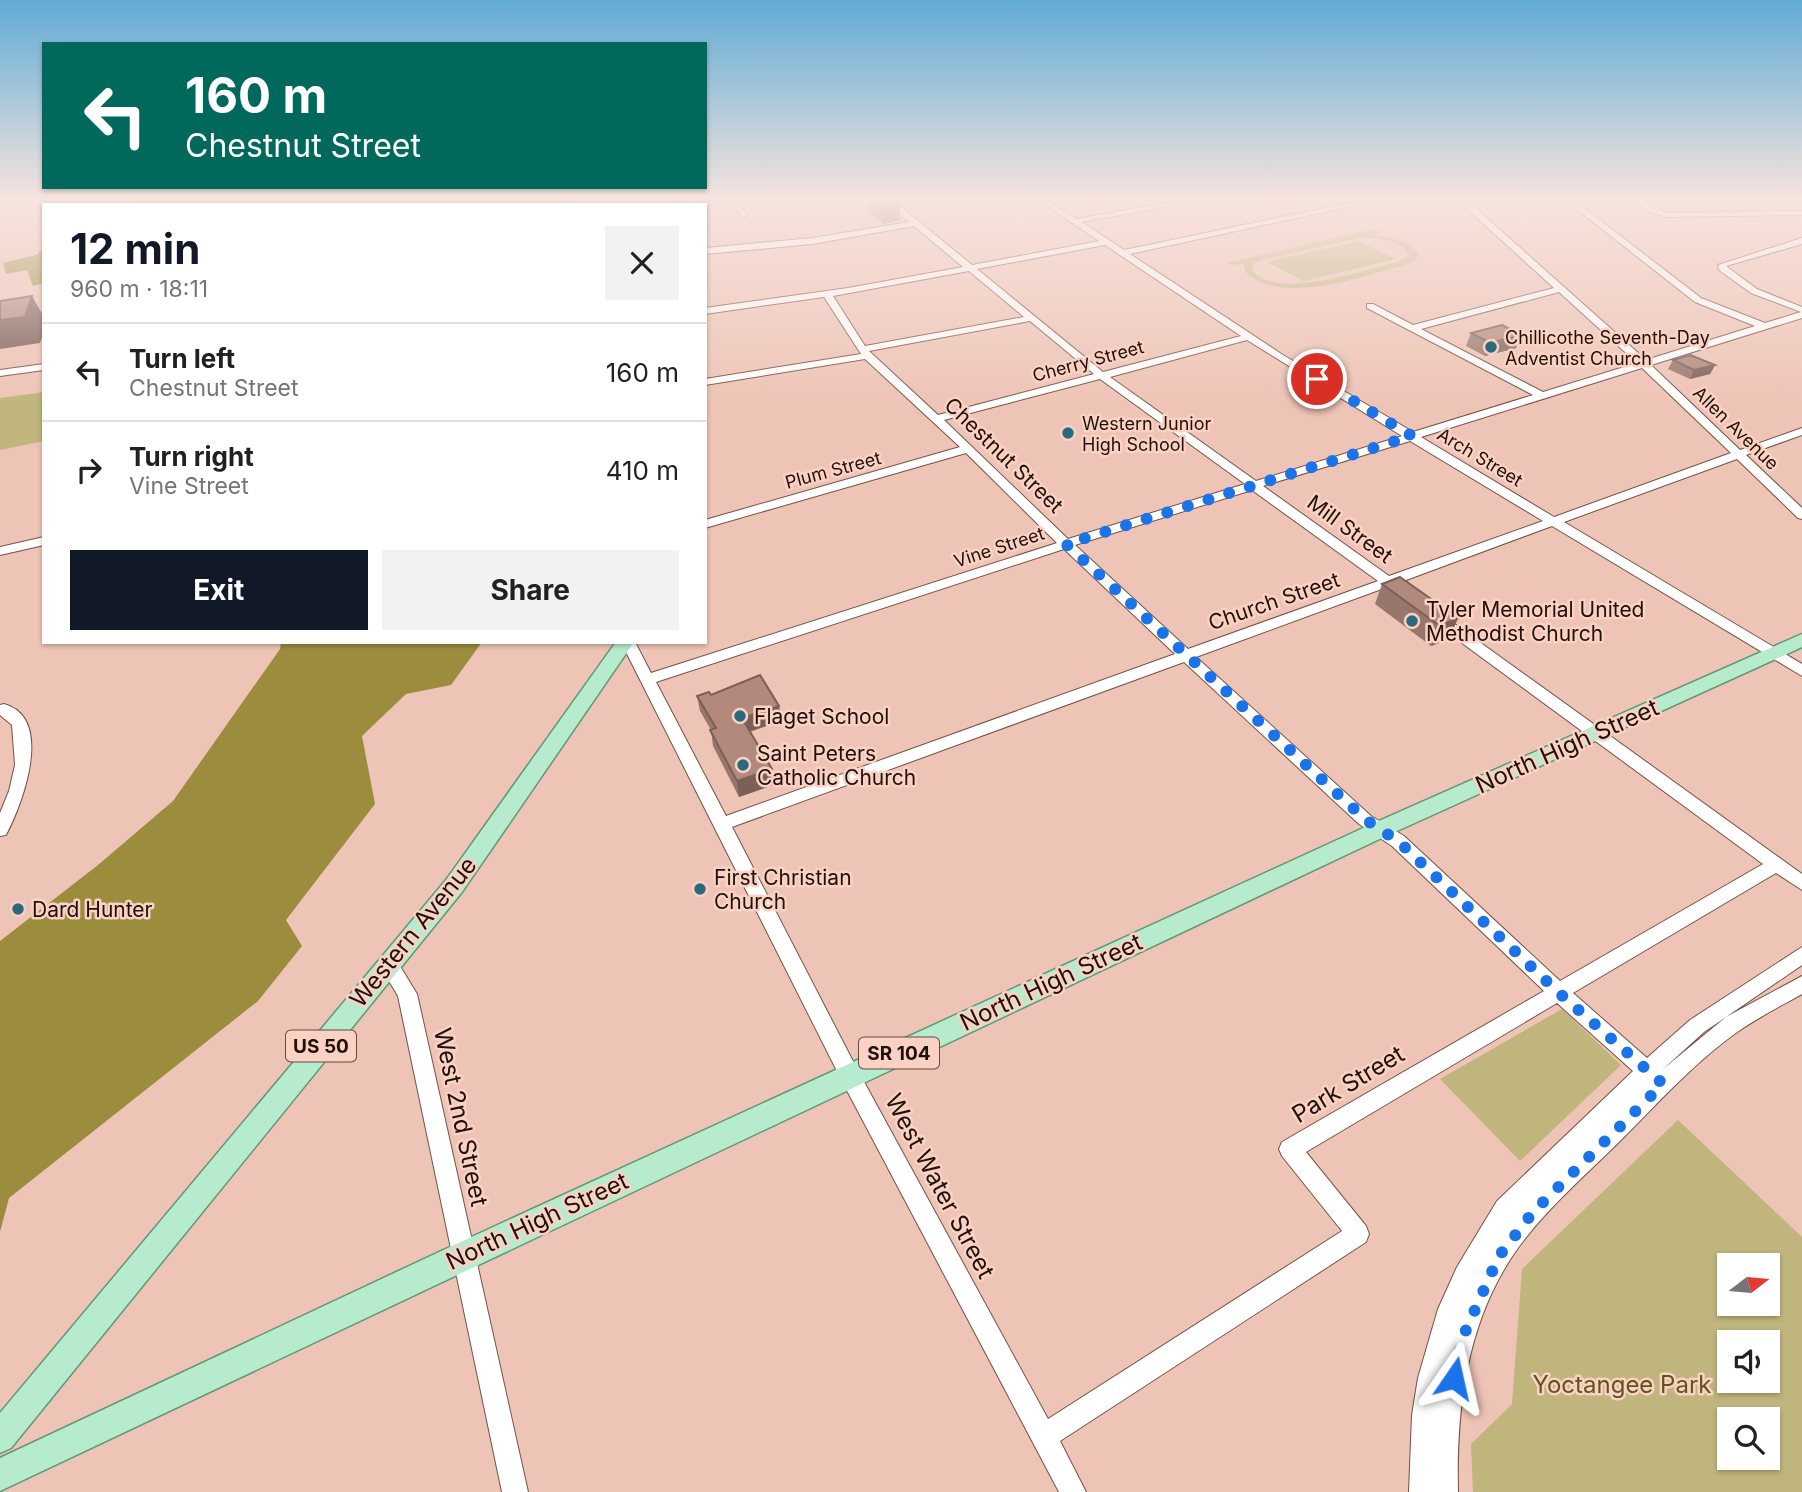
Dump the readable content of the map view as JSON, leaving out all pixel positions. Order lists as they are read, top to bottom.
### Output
{
  "streets": {
    "main road": [
      "North High Street",
      "Western Avenue",
      "US 50",
      "SR 104"
    ],
    "street": [
      "Cherry Street",
      "Allen Avenue",
      "Chestnut Street",
      "Arch Street",
      "Plum Street",
      "Mill Street",
      "Vine Street",
      "Church Street",
      "Park Street",
      "West 2nd Street",
      "West Water Street"
    ]
  },
  "crossings": [
    ["Cherry Street", "Chestnut Street"],
    ["Cherry Street", "Arch Street"],
    ["Cherry Street", "Mill Street"],
    ["Allen Avenue", "Vine Street"],
    ["Allen Avenue", "Church Street"],
    ["Chestnut Street", "Plum Street"],
    ["Chestnut Street", "Vine Street"],
    ["Chestnut Street", "Church Street"],
    ["Chestnut Street", "North High Street"],
    ["Chestnut Street", "Park Street"],
    ["Arch Street", "Vine Street"],
    ["Arch Street", "Church Street"],
    ["Arch Street", "North High Street"],
    ["Mill Street", "Vine Street"],
    ["Mill Street", "Church Street"],
    ["Mill Street", "North High Street"],
    ["Mill Street", "Park Street"],
    ["Vine Street", "West Water Street"],
    ["Church Street", "West Water Street"],
    ["North High Street", "West 2nd Street"],
    ["North High Street", "West Water Street"],
    ["Western Avenue", "West 2nd Street"],
    ["Park Street", "West Water Street"]
  ],
  "parks": ["Yoctangee Park"],
  "places": [
    "Chillicothe Seventh-Day Adventist Church",
    "Western Junior High School",
    "Tyler Memorial United Methodist Church",
    "Flaget School",
    "Saint Peters Catholic Church",
    "First Christian Church",
    "Dard Hunter"
  ],
  "north": "right",
  "page": {
    "turn": ["160 m", "Chestnut Street"],
    "heading": ["12 min", "960 m · 18:11"],
    "list": [
      {
        "name": "Turn left",
        "note": "Chestnut Street",
        "value": "160 m"
      },
      {
        "name": "Turn right",
        "note": "Vine Street",
        "value": "410 m"
      }
    ],
    "buttons": ["Exit", "Share"]
  }
}
